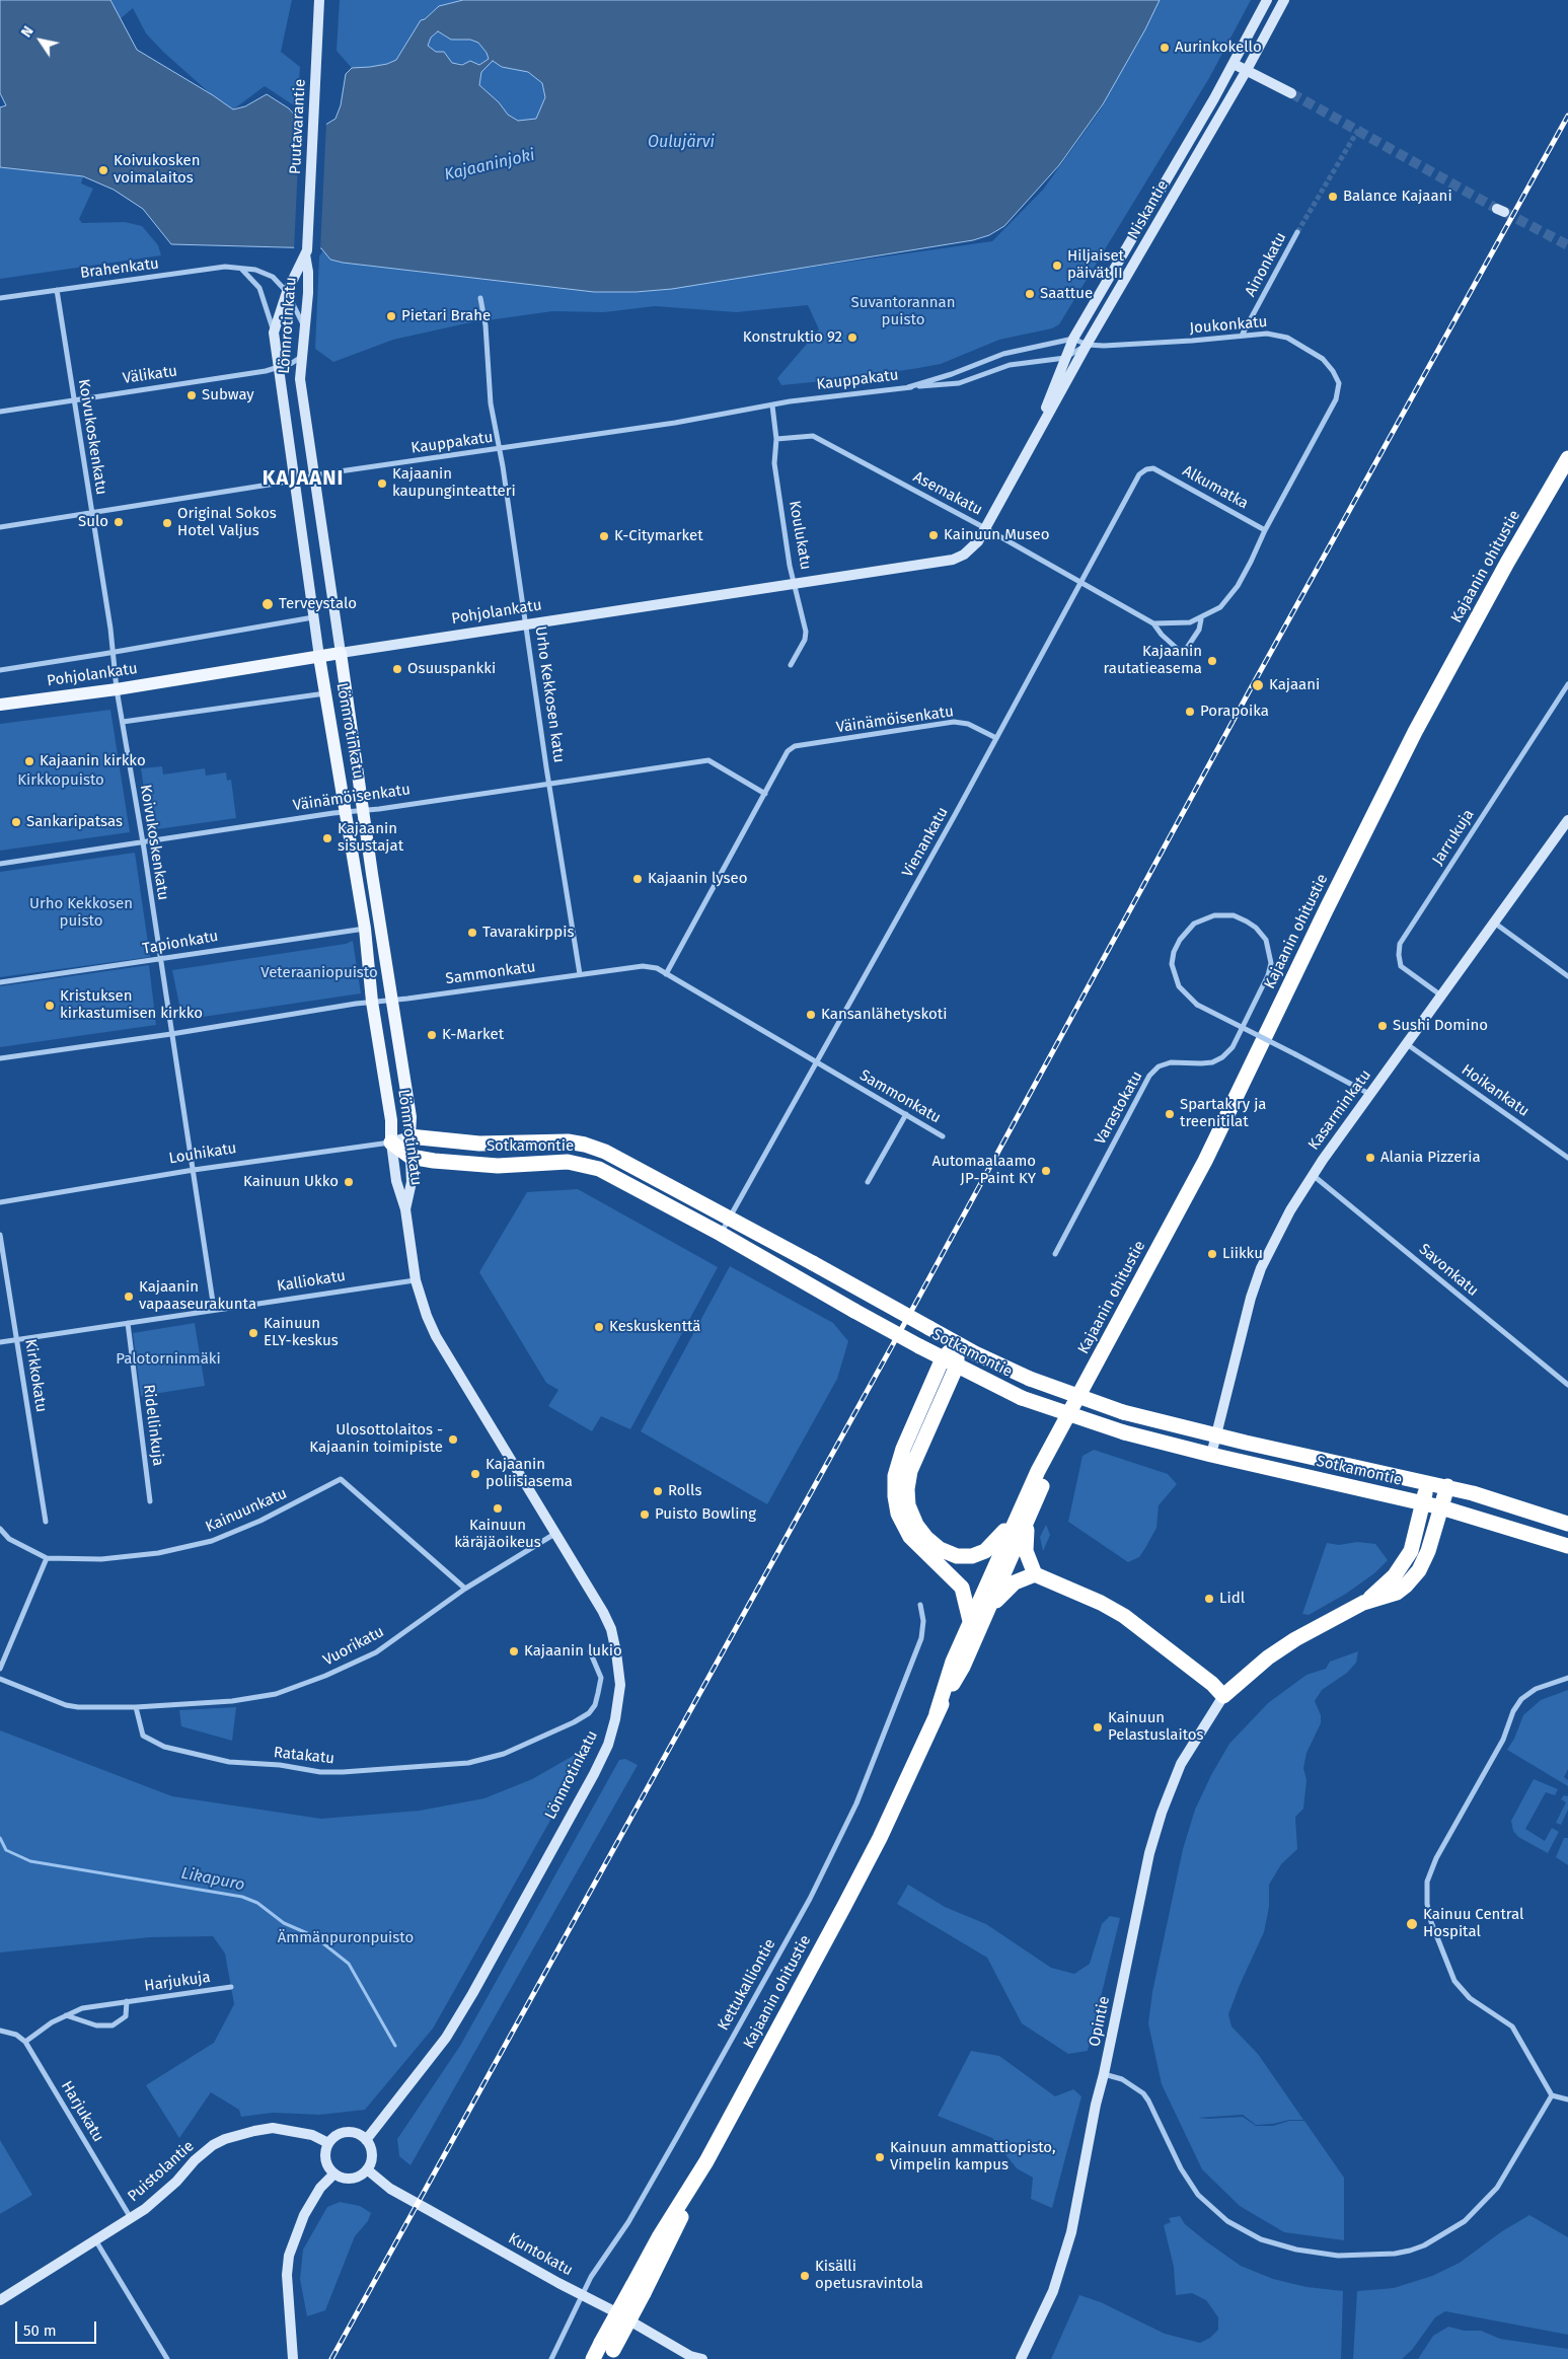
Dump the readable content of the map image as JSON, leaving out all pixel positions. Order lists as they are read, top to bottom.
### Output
{
  "streets": {
    "highway": ["Kajaanin ohitustie", "Sotkamontie"],
    "main road": ["Lönnrotinkatu", "Pohjolankatu"],
    "street": [
      "Puutavarantie",
      "Niskantie",
      "Ainonkatu",
      "Brahenkatu",
      "Joukonkatu",
      "Välikatu",
      "Kauppakatu",
      "Koivukoskenkatu",
      "Alkumatka",
      "Asemakatu",
      "Koulukatu",
      "Urho Kekkosen katu",
      "Väinämöisenkatu",
      "Jarrukuja",
      "Vienankatu",
      "Tapionkatu",
      "Sammonkatu",
      "Hoikankatu",
      "Varastokatu",
      "Kasarminkatu",
      "Louhikatu",
      "Savonkatu",
      "Kalliokatu",
      "Kirkkokatu",
      "Ridellinkuja",
      "Kainuunkatu",
      "Vuorikatu",
      "Ratakatu",
      "Harjukuja",
      "Kettukalliontie",
      "Opintie",
      "Harjukatu",
      "Puistolantie",
      "Kuntokatu"
    ]
  },
  "crossings": [
    ["Puutavarantie", "Lönnrotinkatu"],
    ["Niskantie", "Joukonkatu"],
    ["Niskantie", "Kauppakatu"],
    ["Niskantie", "Asemakatu"],
    ["Niskantie", "Pohjolankatu"],
    ["Ainonkatu", "Joukonkatu"],
    ["Brahenkatu", "Lönnrotinkatu"],
    ["Brahenkatu", "Koivukoskenkatu"],
    ["Lönnrotinkatu", "Välikatu"],
    ["Lönnrotinkatu", "Kauppakatu"],
    ["Lönnrotinkatu", "Pohjolankatu"],
    ["Lönnrotinkatu", "Väinämöisenkatu"],
    ["Lönnrotinkatu", "Tapionkatu"],
    ["Lönnrotinkatu", "Sammonkatu"],
    ["Lönnrotinkatu", "Sotkamontie"],
    ["Lönnrotinkatu", "Louhikatu"],
    ["Lönnrotinkatu", "Kalliokatu"],
    ["Lönnrotinkatu", "Vuorikatu"],
    ["Lönnrotinkatu", "Puistolantie"],
    ["Lönnrotinkatu", "Kuntokatu"],
    ["Joukonkatu", "Kauppakatu"],
    ["Joukonkatu", "Alkumatka"],
    ["Välikatu", "Koivukoskenkatu"],
    ["Kauppakatu", "Koivukoskenkatu"],
    ["Kauppakatu", "Koulukatu"],
    ["Kauppakatu", "Urho Kekkosen katu"],
    ["Koivukoskenkatu", "Pohjolankatu"],
    ["Koivukoskenkatu", "Väinämöisenkatu"],
    ["Koivukoskenkatu", "Tapionkatu"],
    ["Koivukoskenkatu", "Sammonkatu"],
    ["Koivukoskenkatu", "Louhikatu"],
    ["Koivukoskenkatu", "Kalliokatu"],
    ["Alkumatka", "Vienankatu"],
    ["Asemakatu", "Koulukatu"],
    ["Asemakatu", "Pohjolankatu"],
    ["Asemakatu", "Vienankatu"],
    ["Koulukatu", "Pohjolankatu"],
    ["Pohjolankatu", "Urho Kekkosen katu"],
    ["Urho Kekkosen katu", "Väinämöisenkatu"],
    ["Urho Kekkosen katu", "Sammonkatu"],
    ["Väinämöisenkatu", "Vienankatu"],
    ["Jarrukuja", "Kasarminkatu"],
    ["Vienankatu", "Sammonkatu"],
    ["Vienankatu", "Sotkamontie"],
    ["Hoikankatu", "Kasarminkatu"],
    ["Varastokatu", "Kasarminkatu"],
    ["Kasarminkatu", "Sotkamontie"],
    ["Kasarminkatu", "Savonkatu"],
    ["Sotkamontie", "Louhikatu"],
    ["Kalliokatu", "Kirkkokatu"],
    ["Kalliokatu", "Ridellinkuja"],
    ["Kainuunkatu", "Vuorikatu"],
    ["Vuorikatu", "Ratakatu"],
    ["Harjukuja", "Harjukatu"],
    ["Kettukalliontie", "Kuntokatu"],
    ["Harjukatu", "Puistolantie"],
    ["Puistolantie", "Kuntokatu"]
  ],
  "districts": ["KAJAANI"],
  "water": ["Oulujärvi", "Kajaaninjoki", "Likapuro"],
  "parks": [
    "Suvantorannan puisto",
    "Kirkkopuisto",
    "Urho Kekkosen puisto",
    "Veteraaniopuisto",
    "Palotorninmäki",
    "Ämmänpuronpuisto"
  ],
  "places": [
    "Aurinkokello",
    "Koivukosken voimalaitos",
    "Balance Kajaani",
    "Hiljaiset päivät II",
    "Saattue",
    "Pietari Brahe",
    "Konstruktio 92",
    "Subway",
    "Kajaanin kaupunginteatteri",
    "Sulo",
    "Original Sokos Hotel Valjus",
    "Kainuun Museo",
    "K-Citymarket",
    "Terveystalo",
    "Kajaanin rautatieasema",
    "Osuuspankki",
    "Kajaani",
    "Porapoika",
    "Kajaanin kirkko",
    "Sankaripatsas",
    "Kajaanin sisustajat",
    "Kajaanin lyseo",
    "Tavarakirppis",
    "Kristuksen kirkastumisen kirkko",
    "Kansanlähetyskoti",
    "Sushi Domino",
    "K-Market",
    "Spartak ry ja treenitilat",
    "Alania Pizzeria",
    "Automaalaamo JP-Paint KY",
    "Kainuun Ukko",
    "Liikku",
    "Kajaanin vapaaseurakunta",
    "Keskuskenttä",
    "Kainuun ELY-keskus",
    "Ulosottolaitos - Kajaanin toimipiste",
    "Kajaanin poliisiasema",
    "Rolls",
    "Kainuun käräjäoikeus",
    "Puisto Bowling",
    "Lidl",
    "Kajaanin lukio",
    "Kainuun Pelastuslaitos",
    "Kainuu Central Hospital",
    "Kainuun ammattiopisto, Vimpelin kampus",
    "Kisälli opetusravintola"
  ],
  "scale_bar": "50 m",
  "north": "top left"
}
